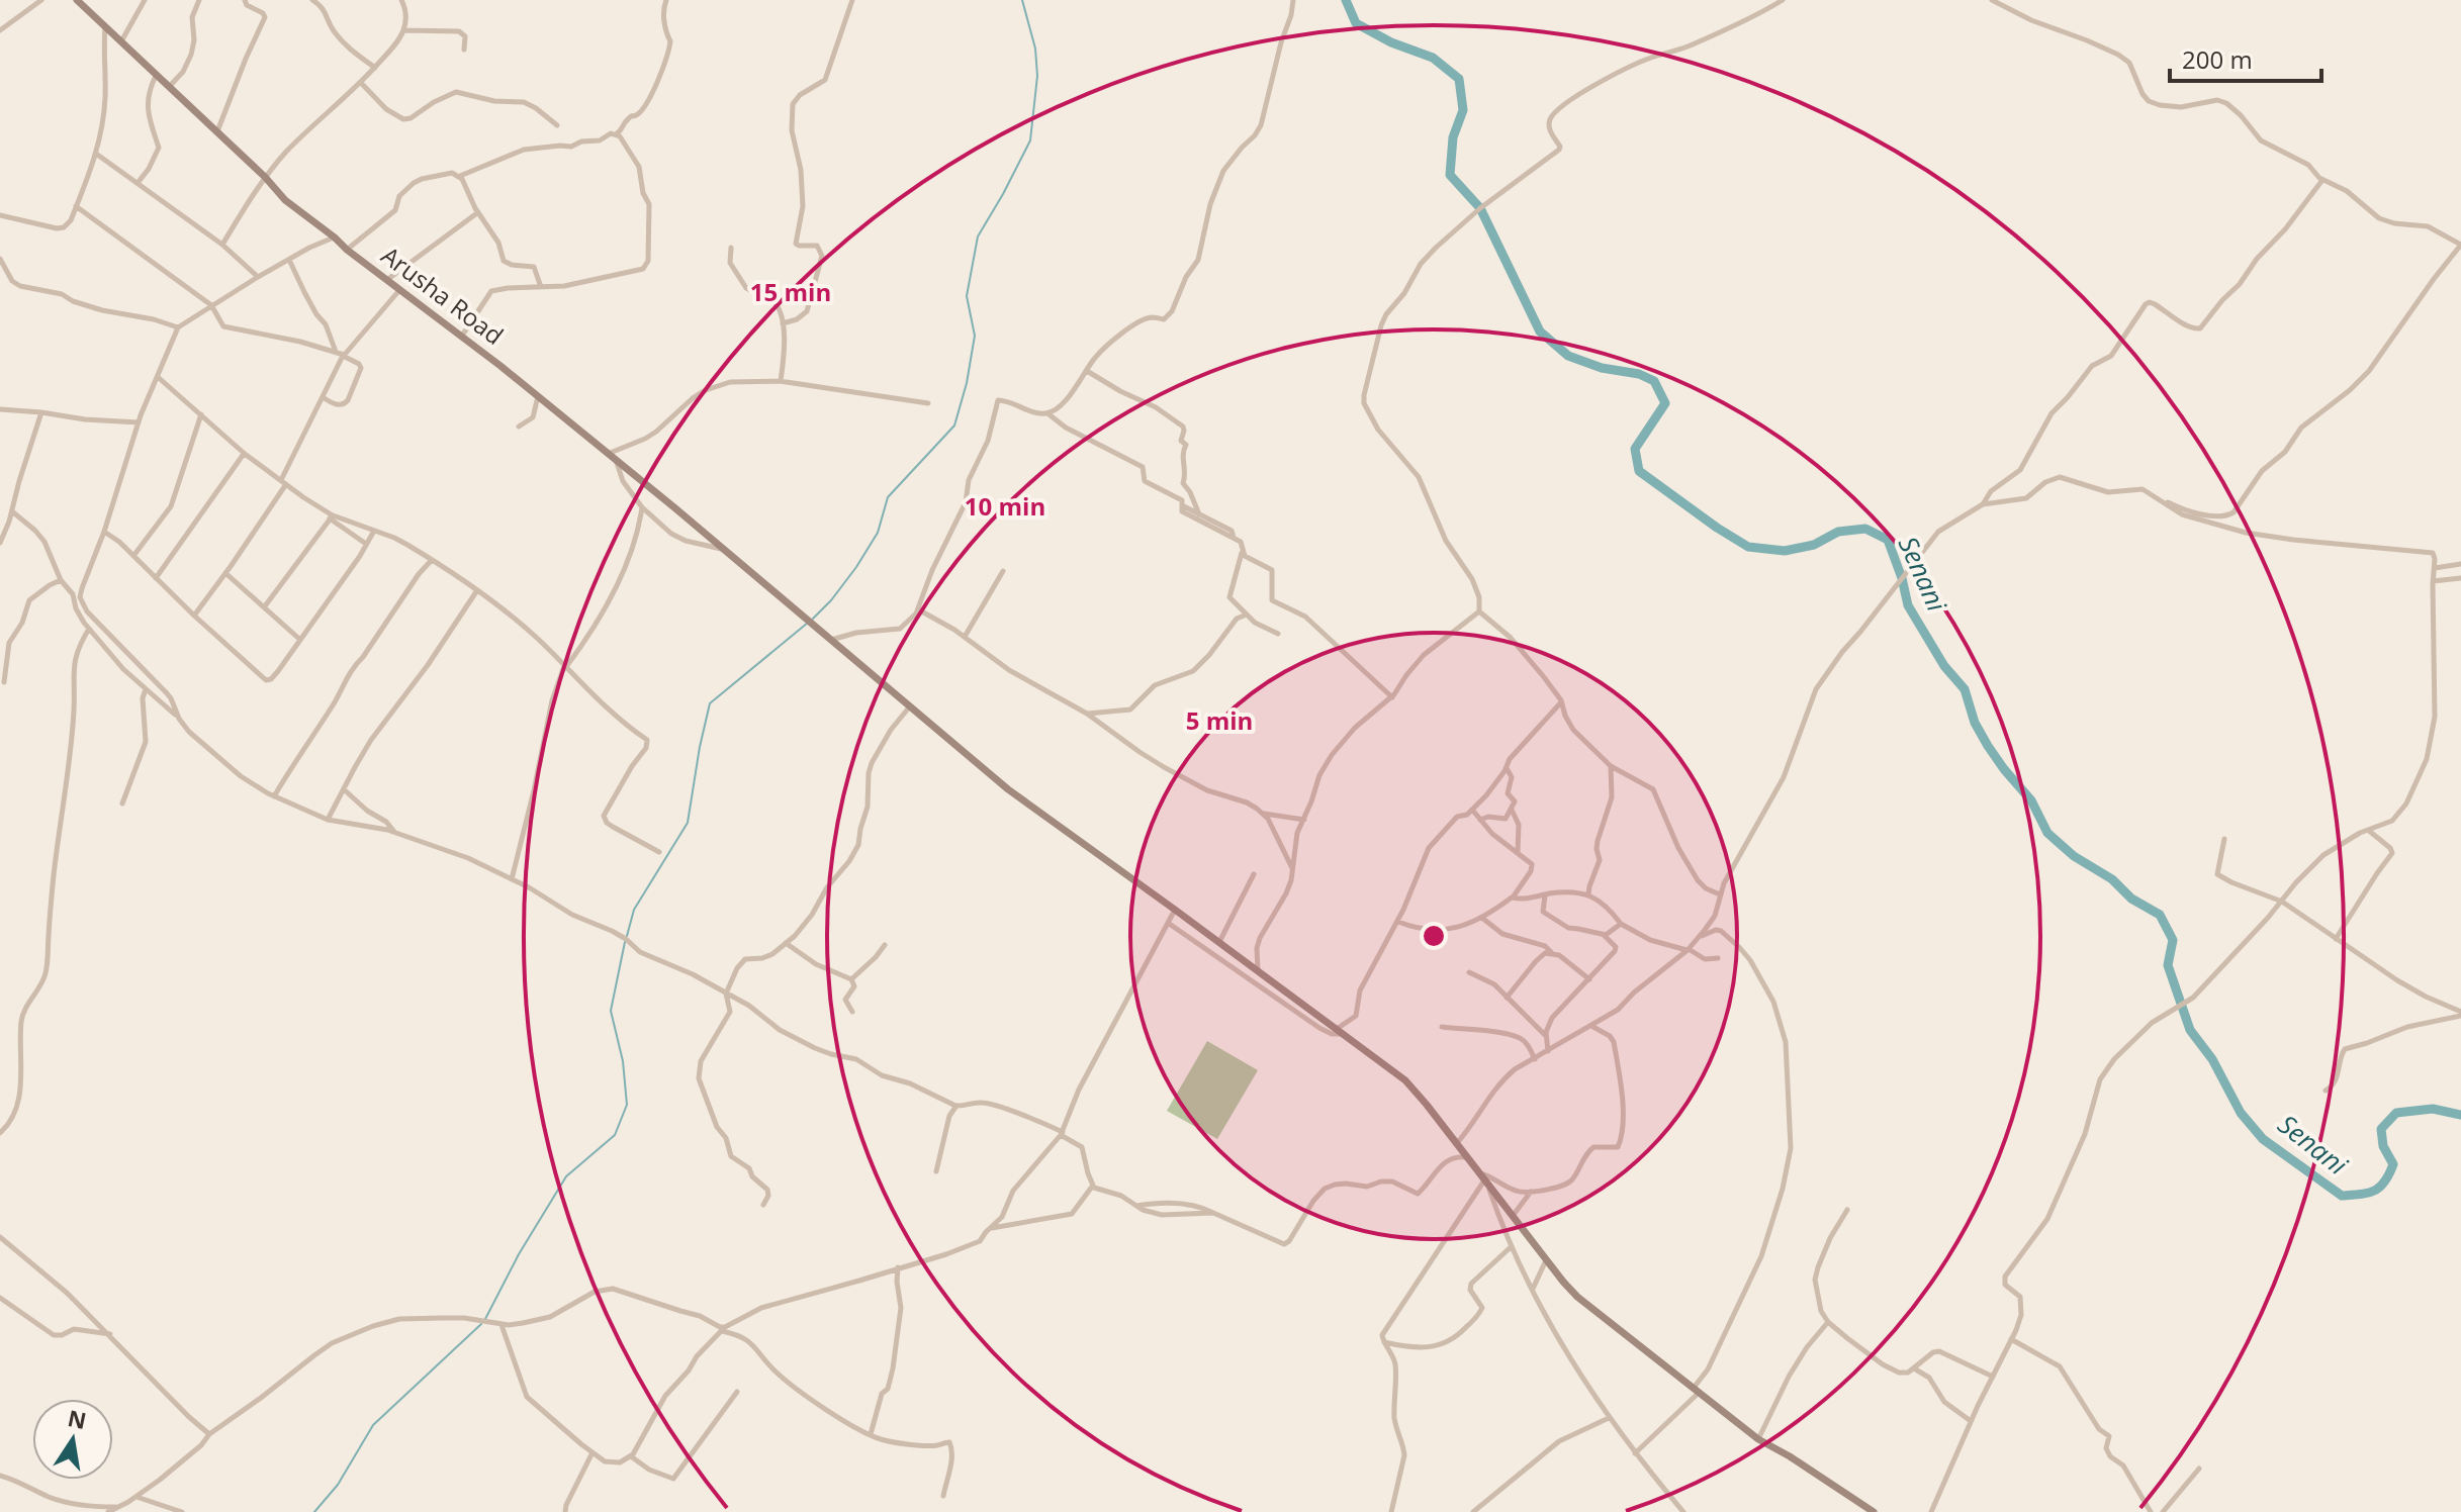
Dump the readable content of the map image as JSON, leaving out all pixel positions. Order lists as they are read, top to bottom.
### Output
{
  "streets": {
    "main road": ["Arusha Road"]
  },
  "water": ["Senani"],
  "scale_bar": "200 m",
  "north": "top",
  "rings": ["15 min", "10 min", "5 min"]
}
